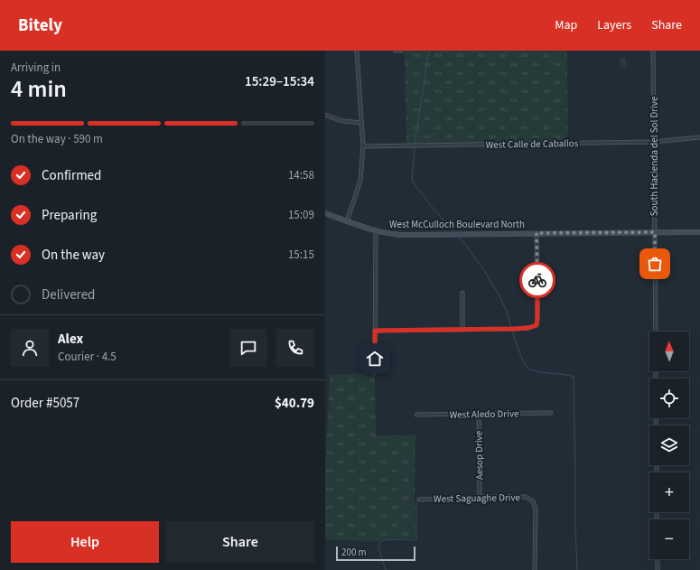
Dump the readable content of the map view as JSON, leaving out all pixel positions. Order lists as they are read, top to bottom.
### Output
{
  "streets": {
    "main road": ["West McCulloch Boulevard North"],
    "street": [
      "West Calle de Caballos",
      "South Hacienda del Sol Drive",
      "West Aledo Drive",
      "Aesop Drive",
      "West Saguaghe Drive"
    ]
  },
  "crossings": [
    ["West Calle de Caballos", "South Hacienda del Sol Drive"],
    ["South Hacienda del Sol Drive", "West McCulloch Boulevard North"],
    ["West Aledo Drive", "Aesop Drive"],
    ["Aesop Drive", "West Saguaghe Drive"]
  ],
  "scale_bar": "200 m",
  "north": "top",
  "page": {
    "header": "Bitely",
    "nav": ["Map", "Layers", "Share"],
    "heading": ["4 min", "Arriving in", "15:29–15:34"],
    "panel": [
      "Alex",
      "Courier · 4.5",
      "Order #5057",
      "$40.79"
    ],
    "bar": "On the way · 590 m",
    "list": [
      ["Confirmed", "14:58"],
      ["Preparing", "15:09"],
      ["On the way", "15:15"],
      "Delivered"
    ],
    "map_buttons": ["+", "−"],
    "buttons": ["Help", "Share"],
    "scale": "200 m"
  }
}
